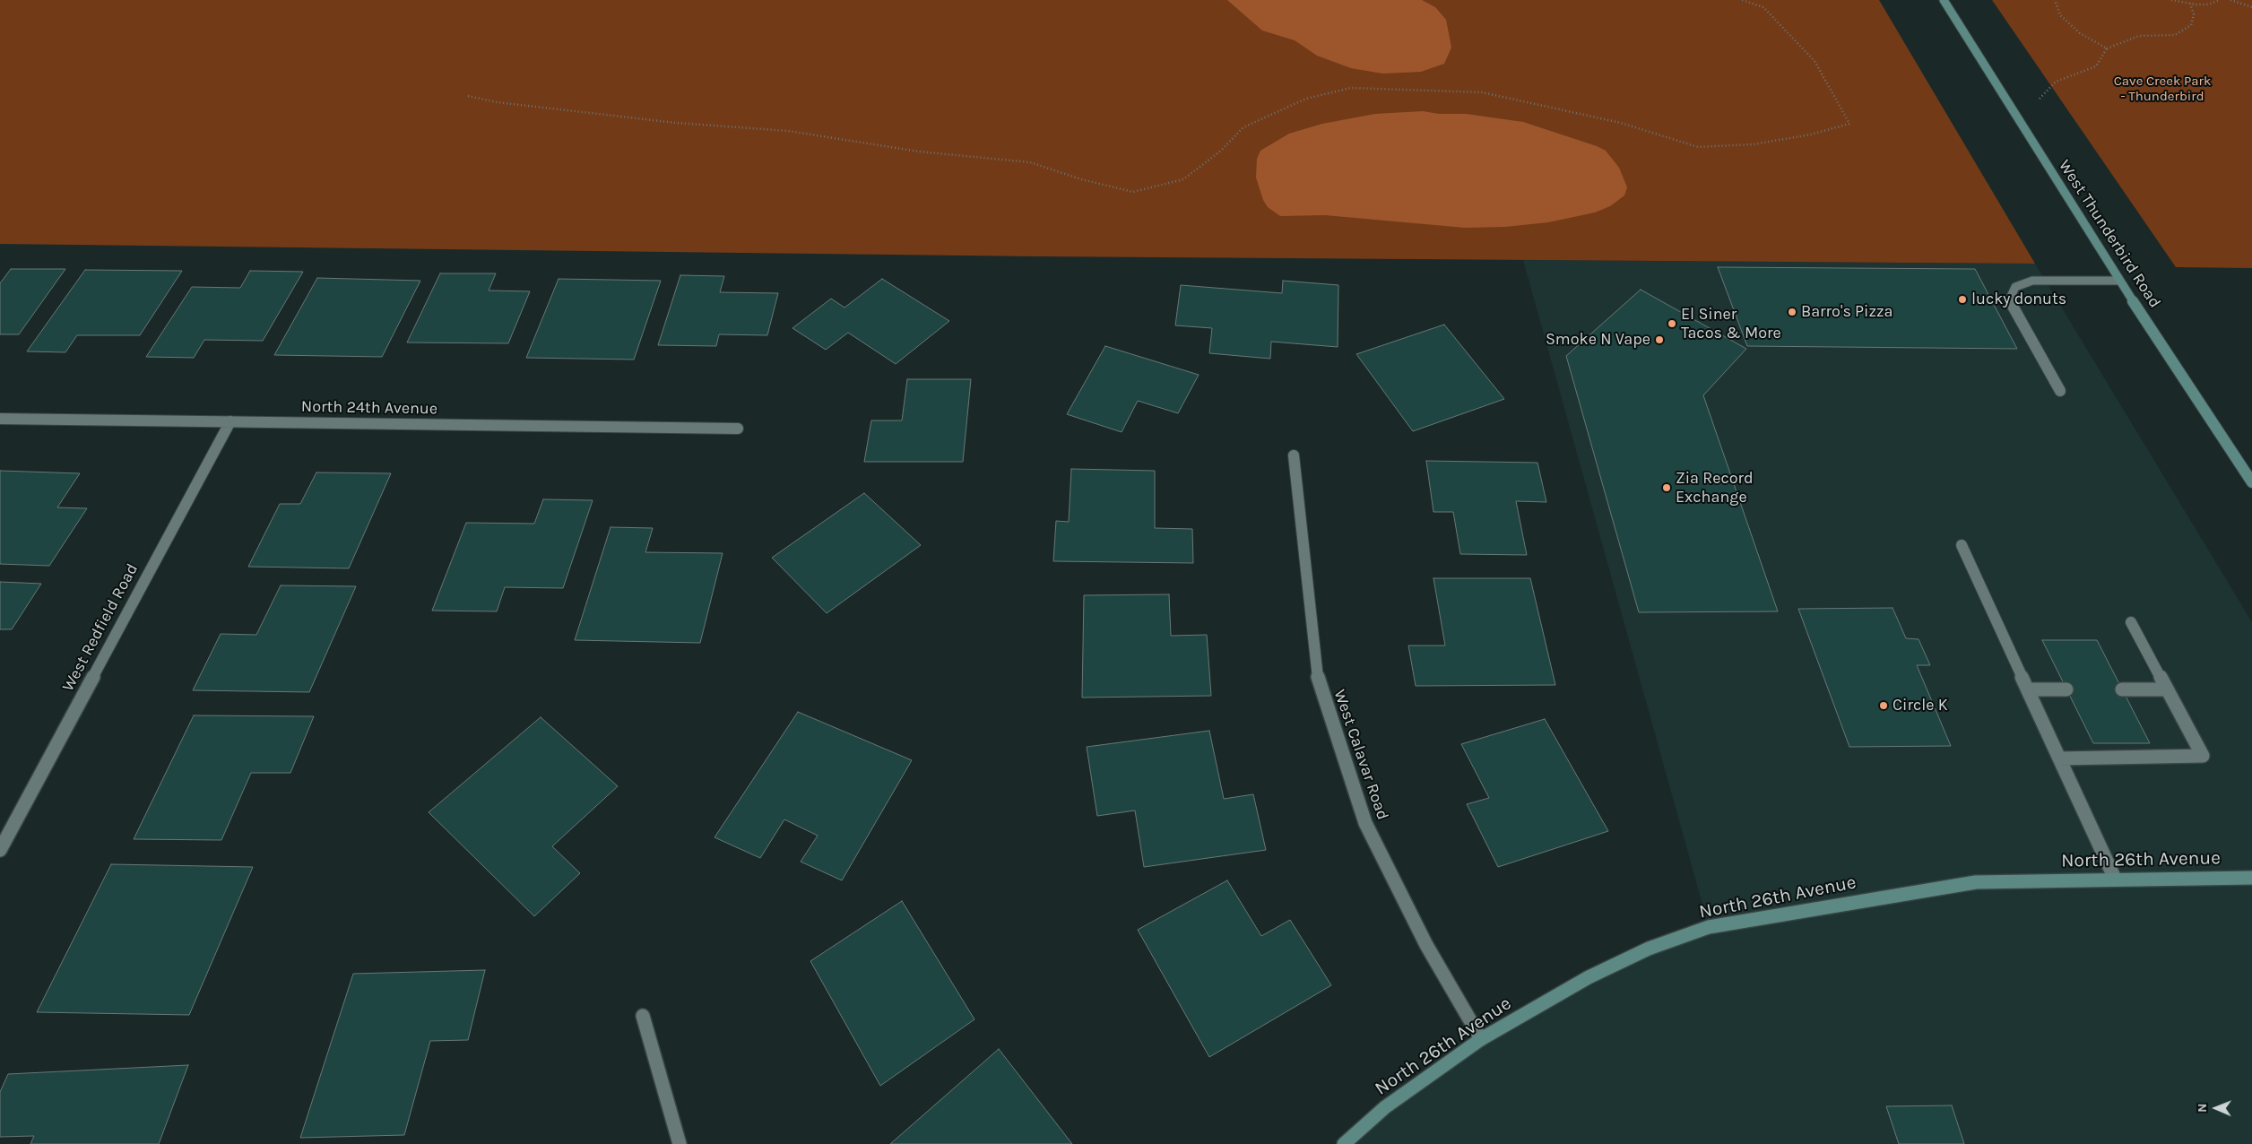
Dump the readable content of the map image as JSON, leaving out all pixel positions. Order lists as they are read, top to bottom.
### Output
{
  "streets": {
    "main road": ["West Thunderbird Road", "North 26th Avenue"],
    "street": ["North 24th Avenue", "West Redfield Road", "West Calavar Road"]
  },
  "crossings": [
    ["North 24th Avenue", "West Redfield Road"],
    ["West Calavar Road", "North 26th Avenue"]
  ],
  "parks": ["Cave Creek Park - Thunderbird"],
  "places": [
    "lucky donuts",
    "Barro's Pizza",
    "El Siner Tacos & More",
    "Smoke N Vape",
    "Zia Record Exchange",
    "Circle K"
  ],
  "north": "left"
}
